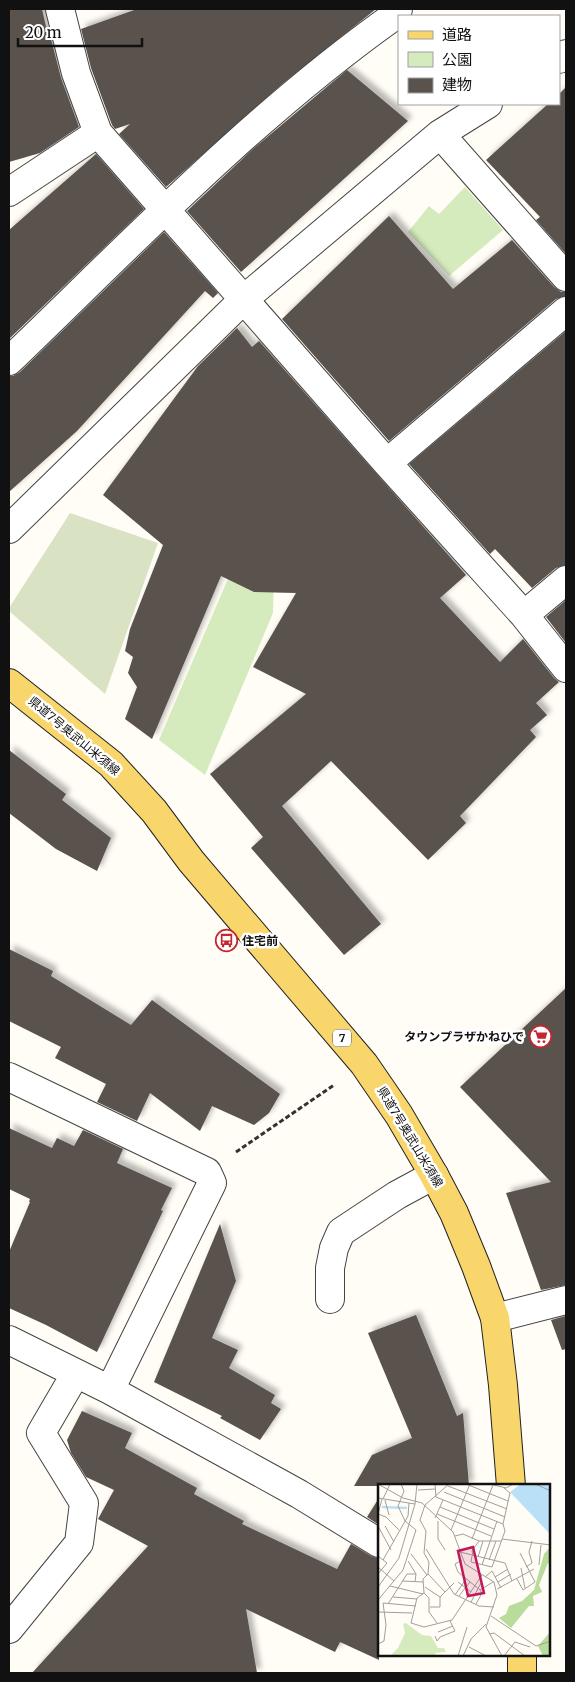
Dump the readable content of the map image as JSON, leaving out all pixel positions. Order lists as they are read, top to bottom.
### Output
{
  "streets": {
    "main road": ["県道7号奥武山米須線", "7"]
  },
  "places": {
    "bus stop": ["住宅前"],
    "supermarket": ["タウンプラザかねひで"]
  },
  "legend": ["道路", "公園", "建物"],
  "scale_bar": "20 m"
}
